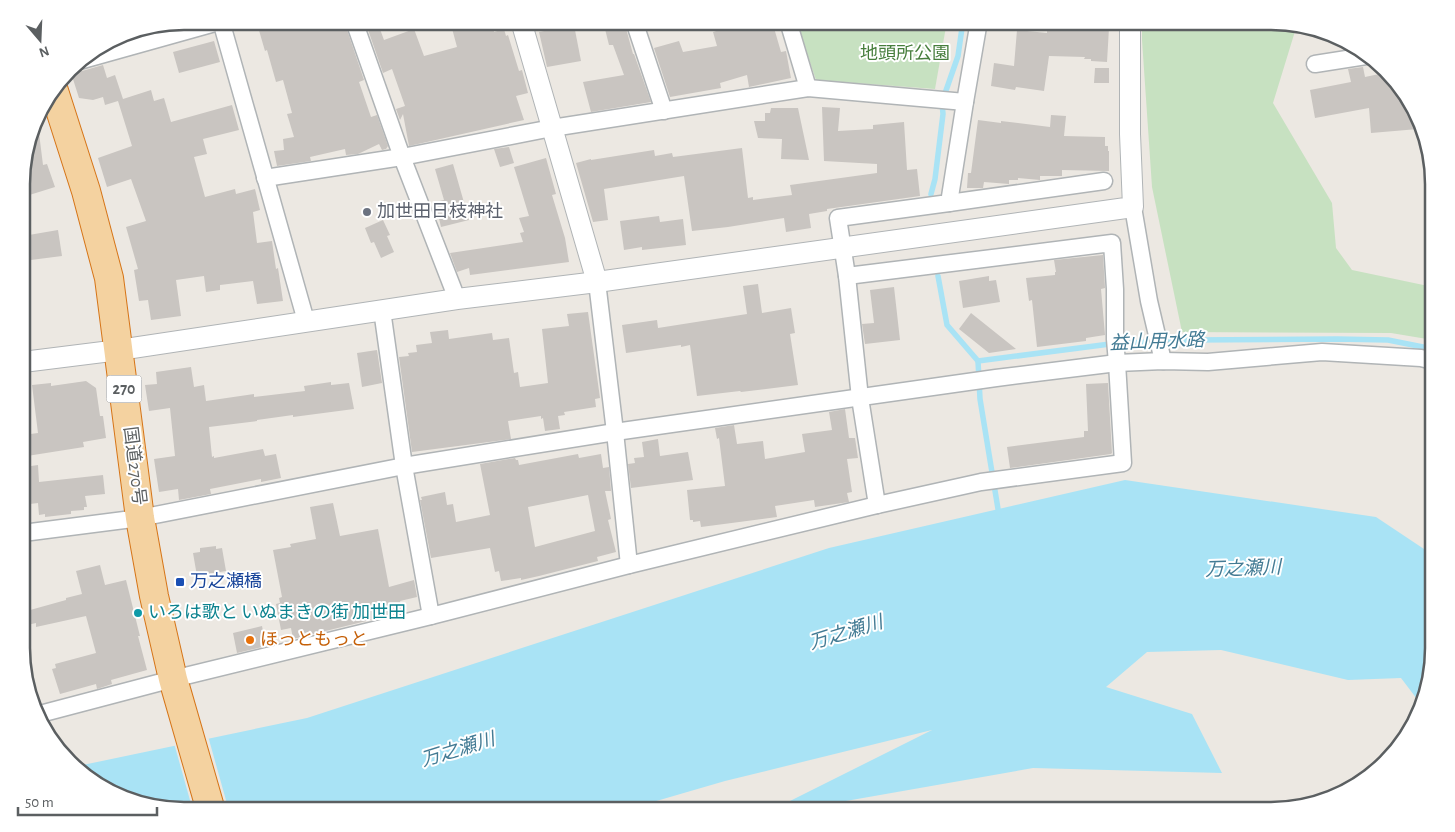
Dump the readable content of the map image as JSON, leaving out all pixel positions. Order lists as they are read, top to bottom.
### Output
{
  "streets": {
    "highway": ["270", "国道270号"]
  },
  "water": ["益山用水路", "万之瀬川"],
  "parks": ["地頭所公園"],
  "places": {
    "other": ["加世田日枝神社", "いろは歌と いぬまきの街 加世田", "ほっともっと"],
    "transit": ["万之瀬橋"]
  },
  "scale_bar": "50 m",
  "north": "bottom"
}
